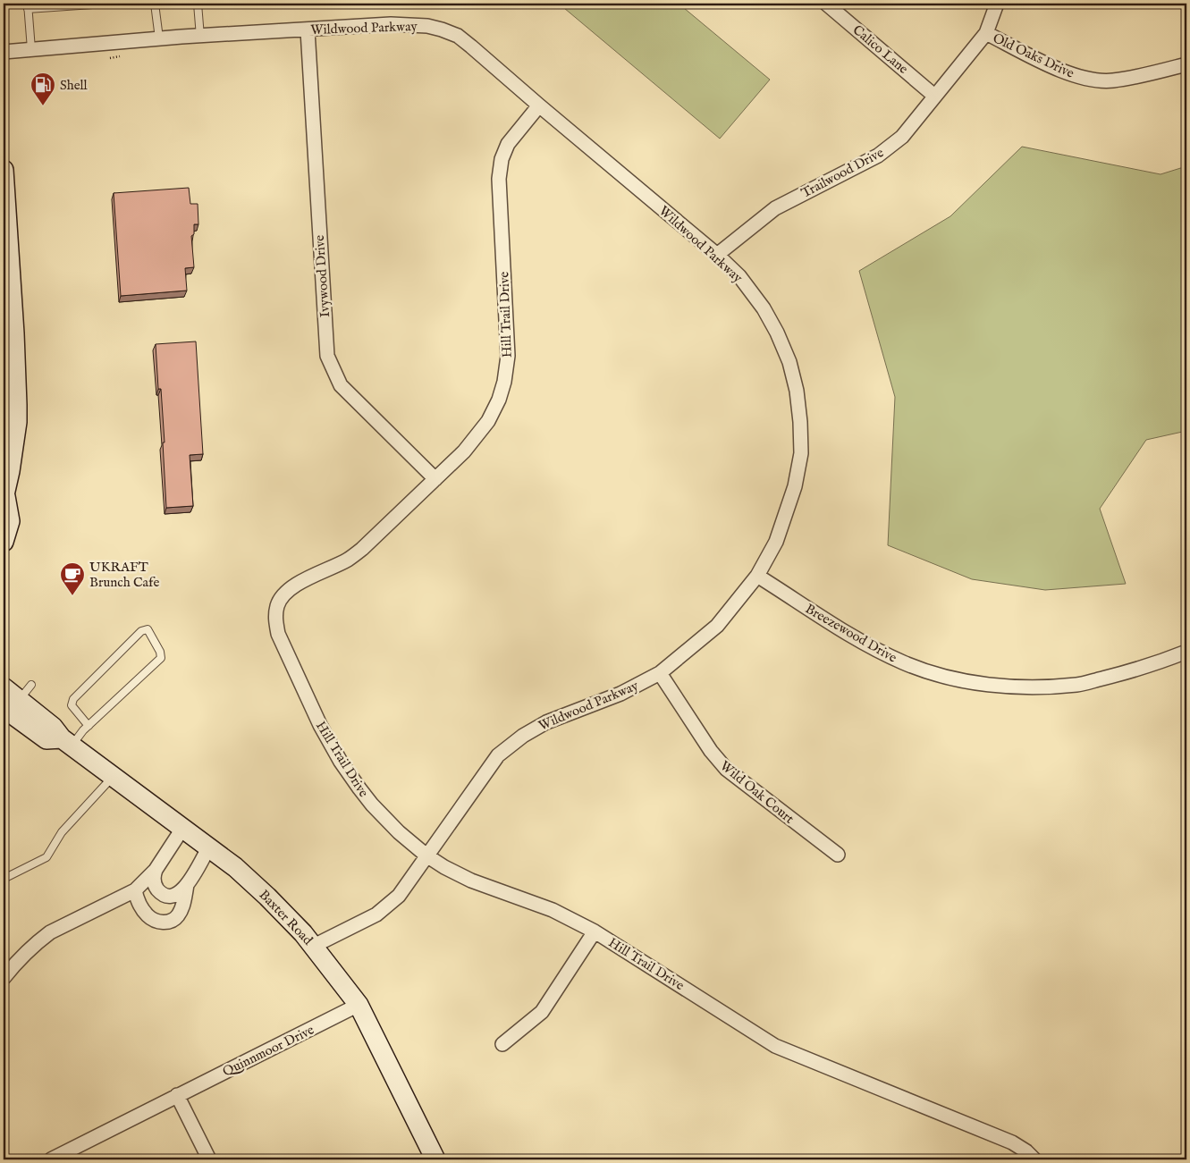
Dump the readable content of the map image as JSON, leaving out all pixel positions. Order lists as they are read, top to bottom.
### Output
{
  "streets": {
    "main road": ["Baxter Road"],
    "street": [
      "Wildwood Parkway",
      "Calico Lane",
      "Old Oaks Drive",
      "Trailwood Drive",
      "Ivywood Drive",
      "Hill Trail Drive",
      "Breezewood Drive",
      "Wild Oak Court",
      "Quinnmoor Drive"
    ]
  },
  "crossings": [
    ["Wildwood Parkway", "Trailwood Drive"],
    ["Wildwood Parkway", "Ivywood Drive"],
    ["Wildwood Parkway", "Hill Trail Drive"],
    ["Wildwood Parkway", "Breezewood Drive"],
    ["Wildwood Parkway", "Wild Oak Court"],
    ["Wildwood Parkway", "Baxter Road"],
    ["Calico Lane", "Trailwood Drive"],
    ["Old Oaks Drive", "Trailwood Drive"],
    ["Ivywood Drive", "Hill Trail Drive"],
    ["Baxter Road", "Quinnmoor Drive"]
  ],
  "places": {
    "fuel station": ["Shell"],
    "cafe": ["UKRAFT Brunch Cafe"]
  }
}
